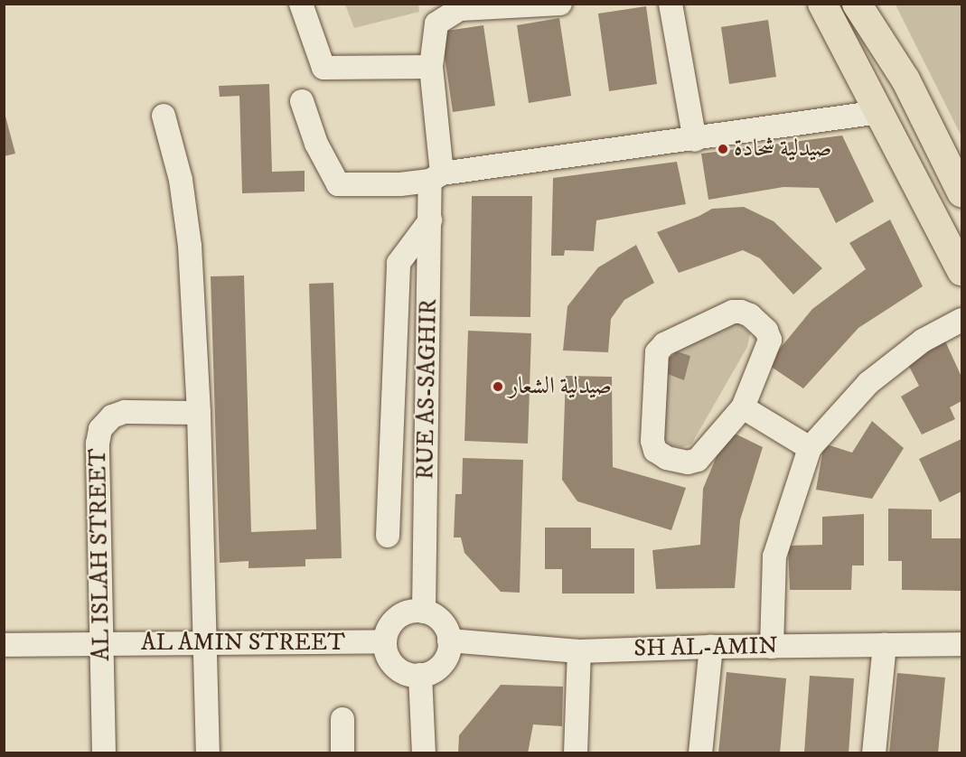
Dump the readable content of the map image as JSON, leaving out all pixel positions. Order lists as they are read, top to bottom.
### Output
{
  "streets": {
    "street": [
      "RUE AS-SAGHIR",
      "AL ISLAH STREET",
      "AL AMIN STREET",
      "SH AL-AMIN"
    ]
  },
  "crossings": [
    ["RUE AS-SAGHIR", "AL AMIN STREET"],
    ["RUE AS-SAGHIR", "SH AL-AMIN"],
    ["AL ISLAH STREET", "AL AMIN STREET"],
    ["AL AMIN STREET", "SH AL-AMIN"]
  ],
  "places": ["صيدلية شحادة", "صيدلية الشعار"]
}
